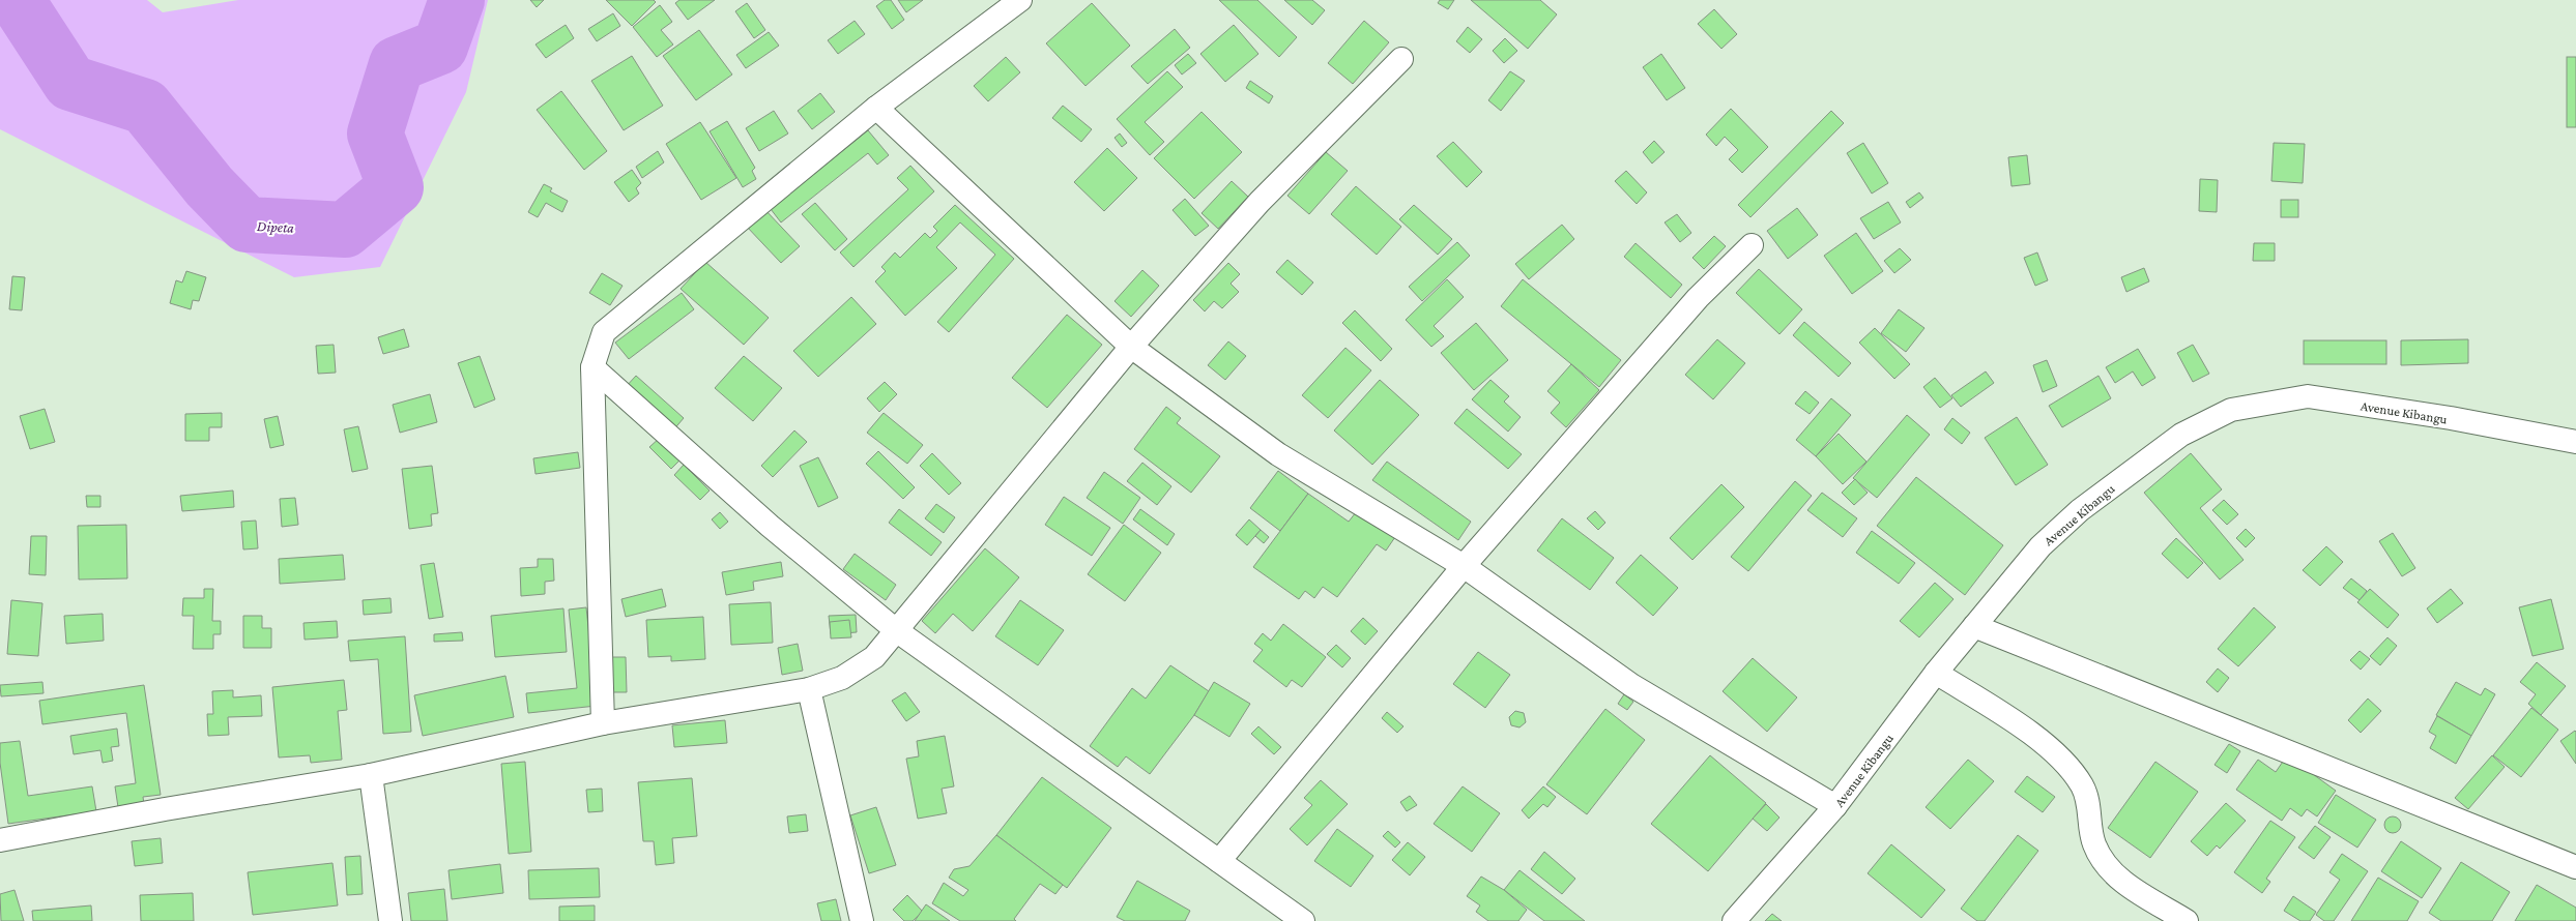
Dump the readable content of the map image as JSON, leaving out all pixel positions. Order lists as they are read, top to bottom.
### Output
{
  "streets": {
    "street": ["Avenue Kibangu"]
  },
  "water": ["Dipeta"]
}
